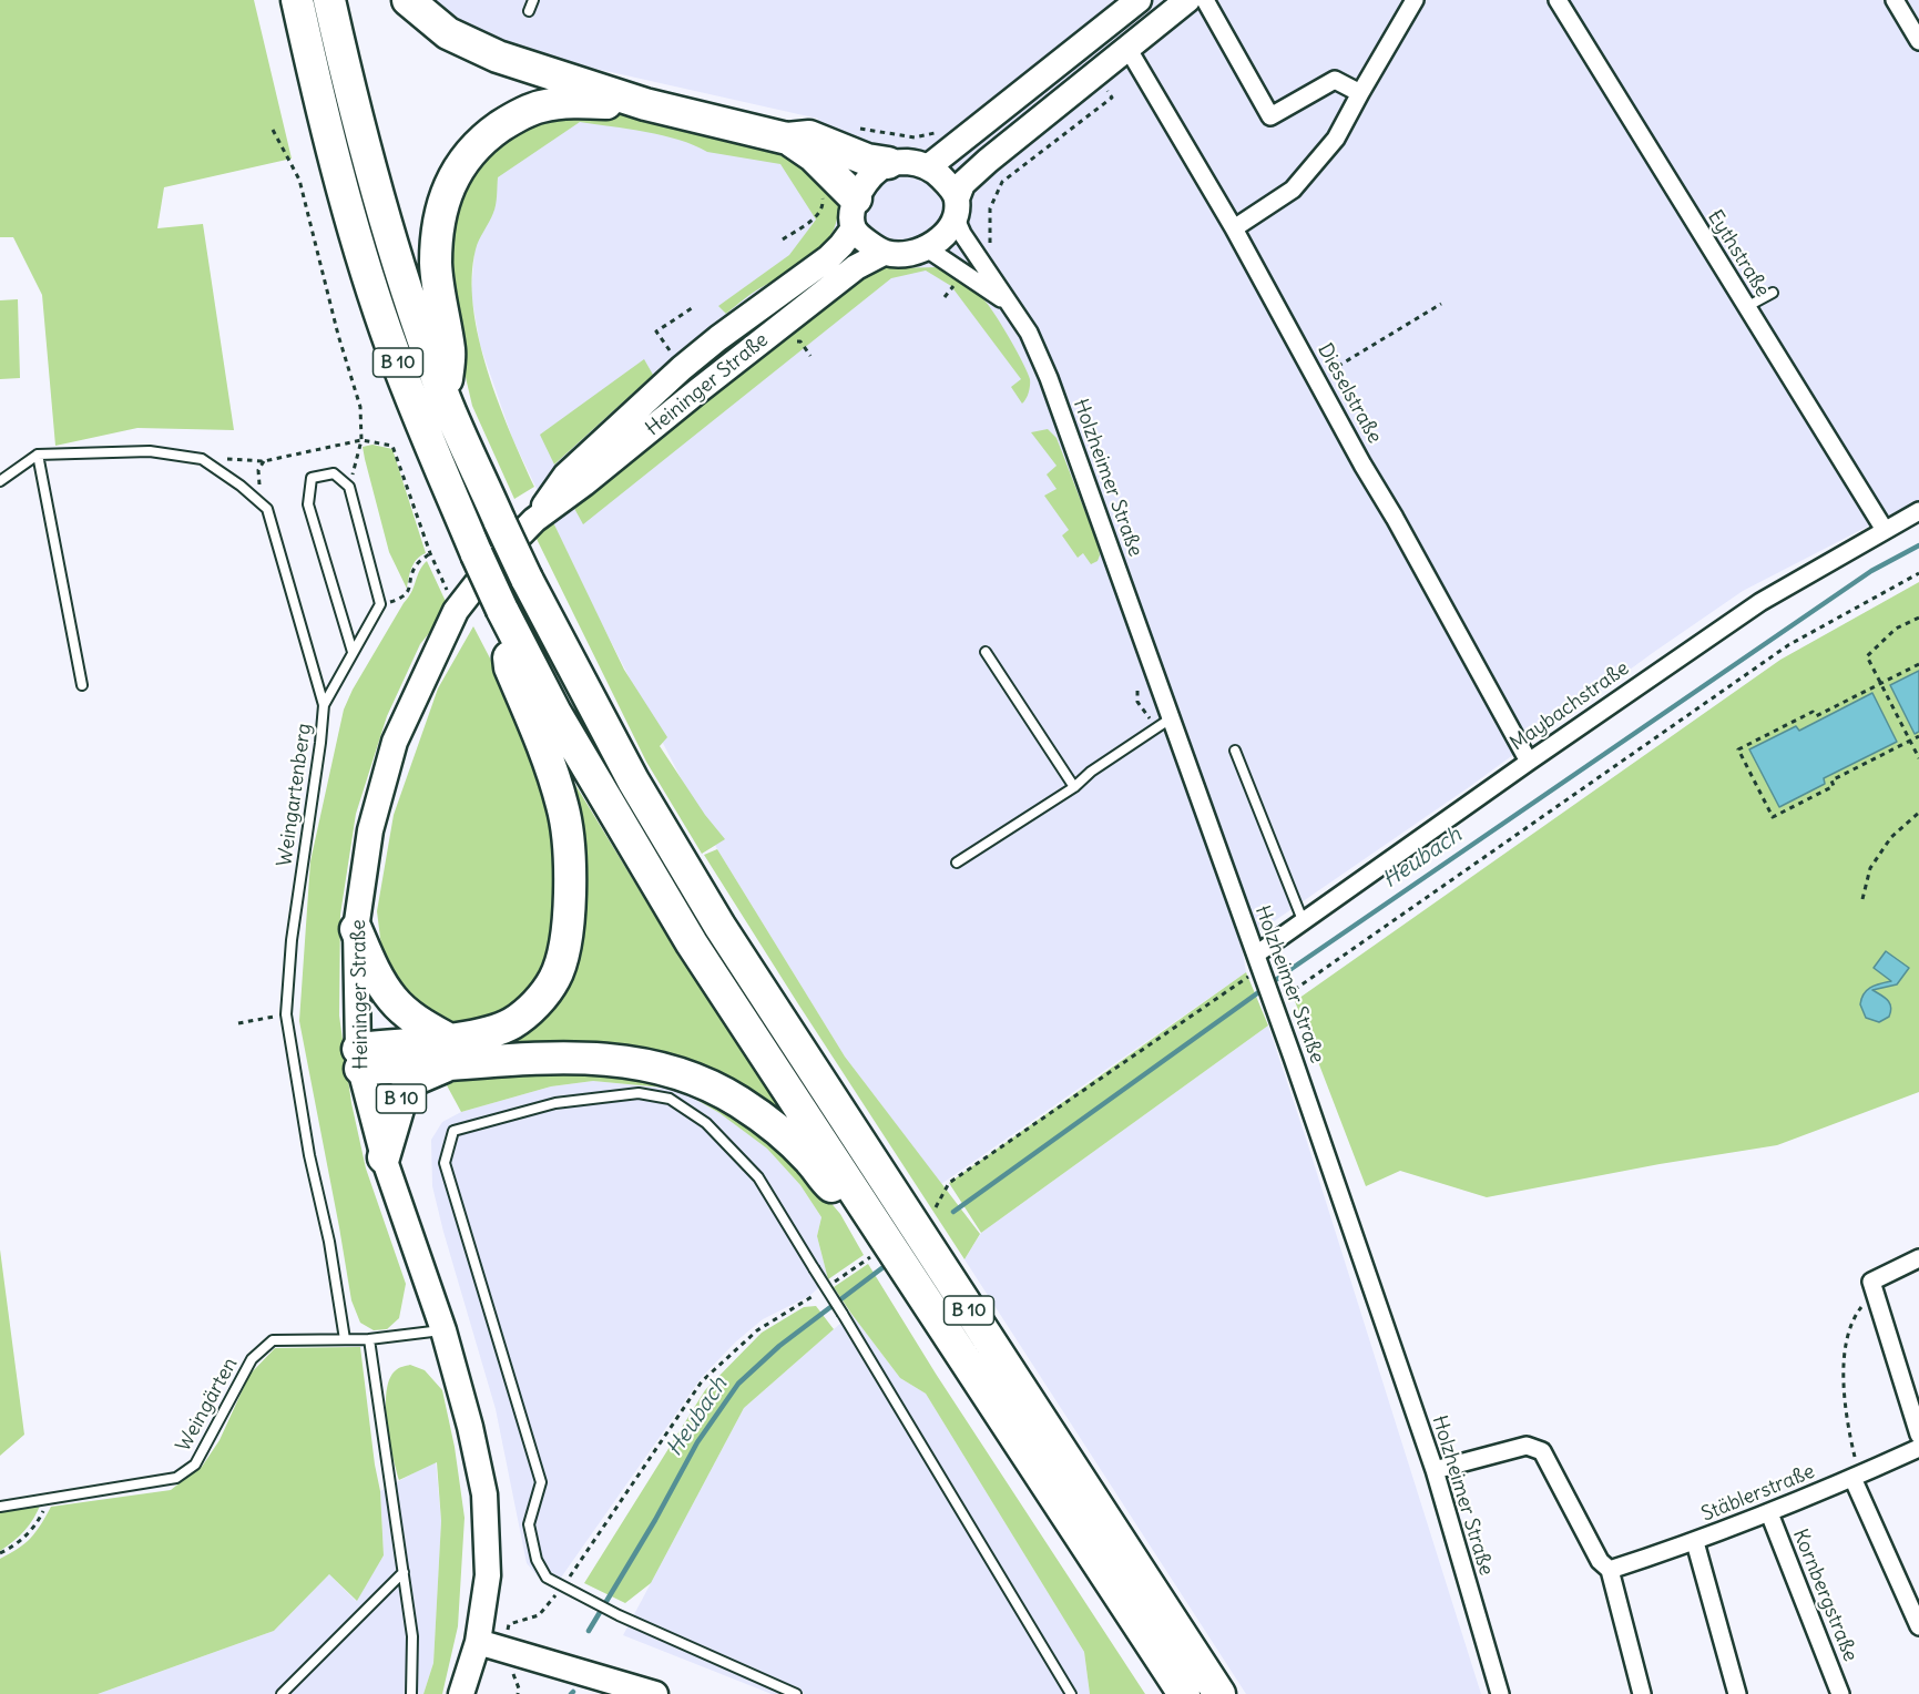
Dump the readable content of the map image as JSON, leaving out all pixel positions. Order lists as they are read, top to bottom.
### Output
{
  "streets": {
    "highway": ["B 10"],
    "main road": ["Heininger Straße"],
    "street": [
      "Eythstraße",
      "Dieselstraße",
      "Holzheimer Straße",
      "Maybachstraße",
      "Stäblerstraße",
      "Kornbergstraße"
    ],
    "lane": ["Weingartenberg", "Weingärten"]
  },
  "crossings": [
    ["Eythstraße", "Maybachstraße"],
    ["B 10", "Heininger Straße"],
    ["Heininger Straße", "Holzheimer Straße"],
    ["Heininger Straße", "Weingärten"],
    ["Dieselstraße", "Maybachstraße"],
    ["Holzheimer Straße", "Maybachstraße"],
    ["Weingartenberg", "Weingärten"],
    ["Stäblerstraße", "Kornbergstraße"]
  ],
  "water": ["Heubach"]
}
